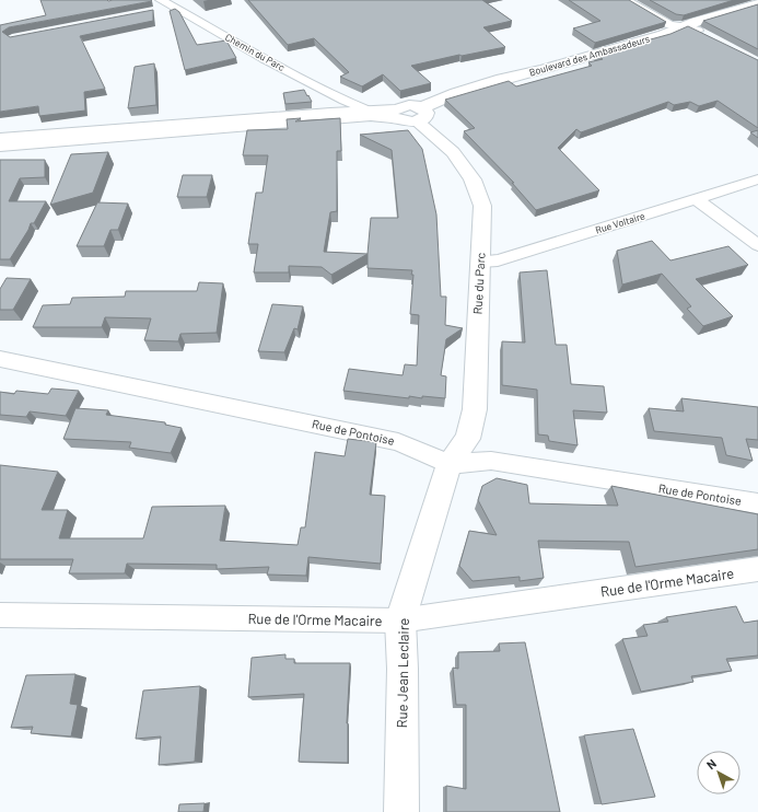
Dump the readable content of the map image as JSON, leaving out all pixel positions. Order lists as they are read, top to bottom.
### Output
{
  "streets": {
    "main road": ["Boulevard des Ambassadeurs", "Rue du Parc", "Rue Jean Leclaire"],
    "street": [
      "Chemin du Parc",
      "Rue Voltaire",
      "Rue de Pontoise",
      "Rue de l'Orme Macaire"
    ]
  },
  "crossings": [
    ["Boulevard des Ambassadeurs", "Rue du Parc"],
    ["Rue Voltaire", "Rue du Parc"],
    ["Rue du Parc", "Rue de Pontoise"],
    ["Rue du Parc", "Rue Jean Leclaire"],
    ["Rue de Pontoise", "Rue Jean Leclaire"],
    ["Rue de l'Orme Macaire", "Rue Jean Leclaire"]
  ],
  "north": "top left"
}
